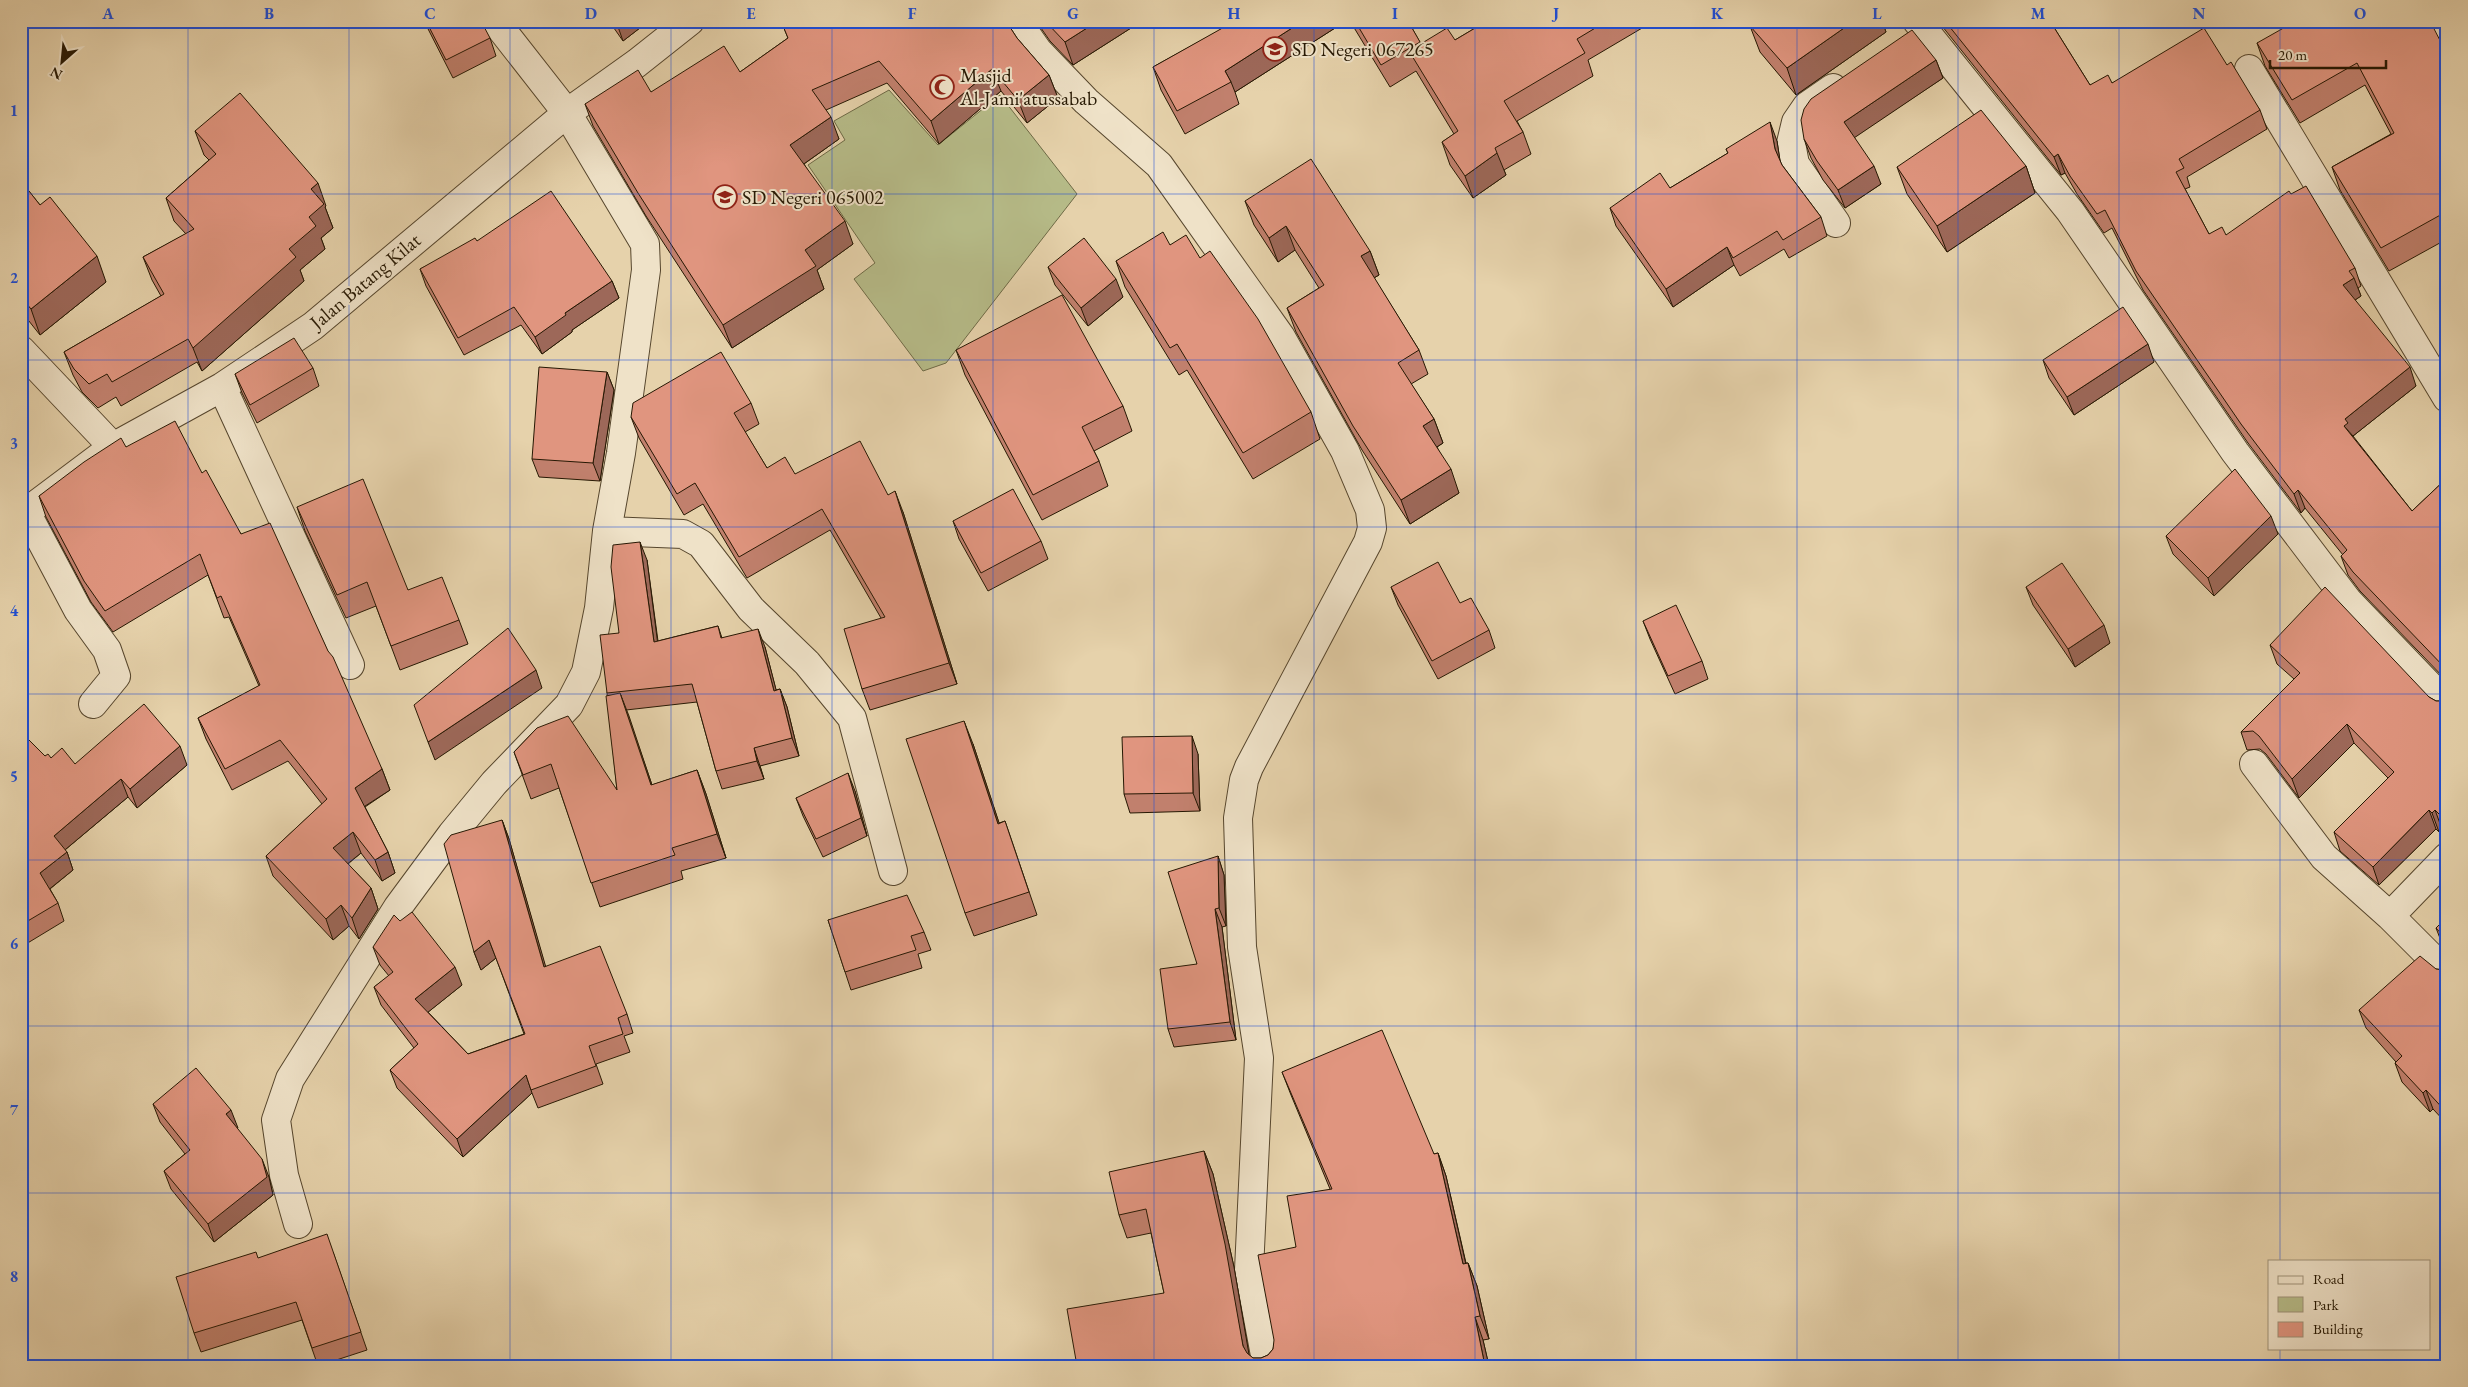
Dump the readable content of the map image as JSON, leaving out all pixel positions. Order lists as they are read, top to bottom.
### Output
{
  "streets": {
    "street": ["Jalan Batang Kilat"]
  },
  "places": {
    "school or university": ["SD Negeri 067265", "SD Negeri 065002"],
    "mosque": ["Masjid Al-Jami'atussabab"]
  },
  "legend": ["Road", "Park", "Building"],
  "scale_bar": "20 m",
  "north": "bottom left",
  "grid": {
    "columns": [
      "A",
      "B",
      "C",
      "D",
      "E",
      "F",
      "G",
      "H",
      "I",
      "J",
      "K",
      "L",
      "M",
      "N",
      "O"
    ],
    "rows": [
      "1",
      "2",
      "3",
      "4",
      "5",
      "6",
      "7",
      "8"
    ]
  }
}
